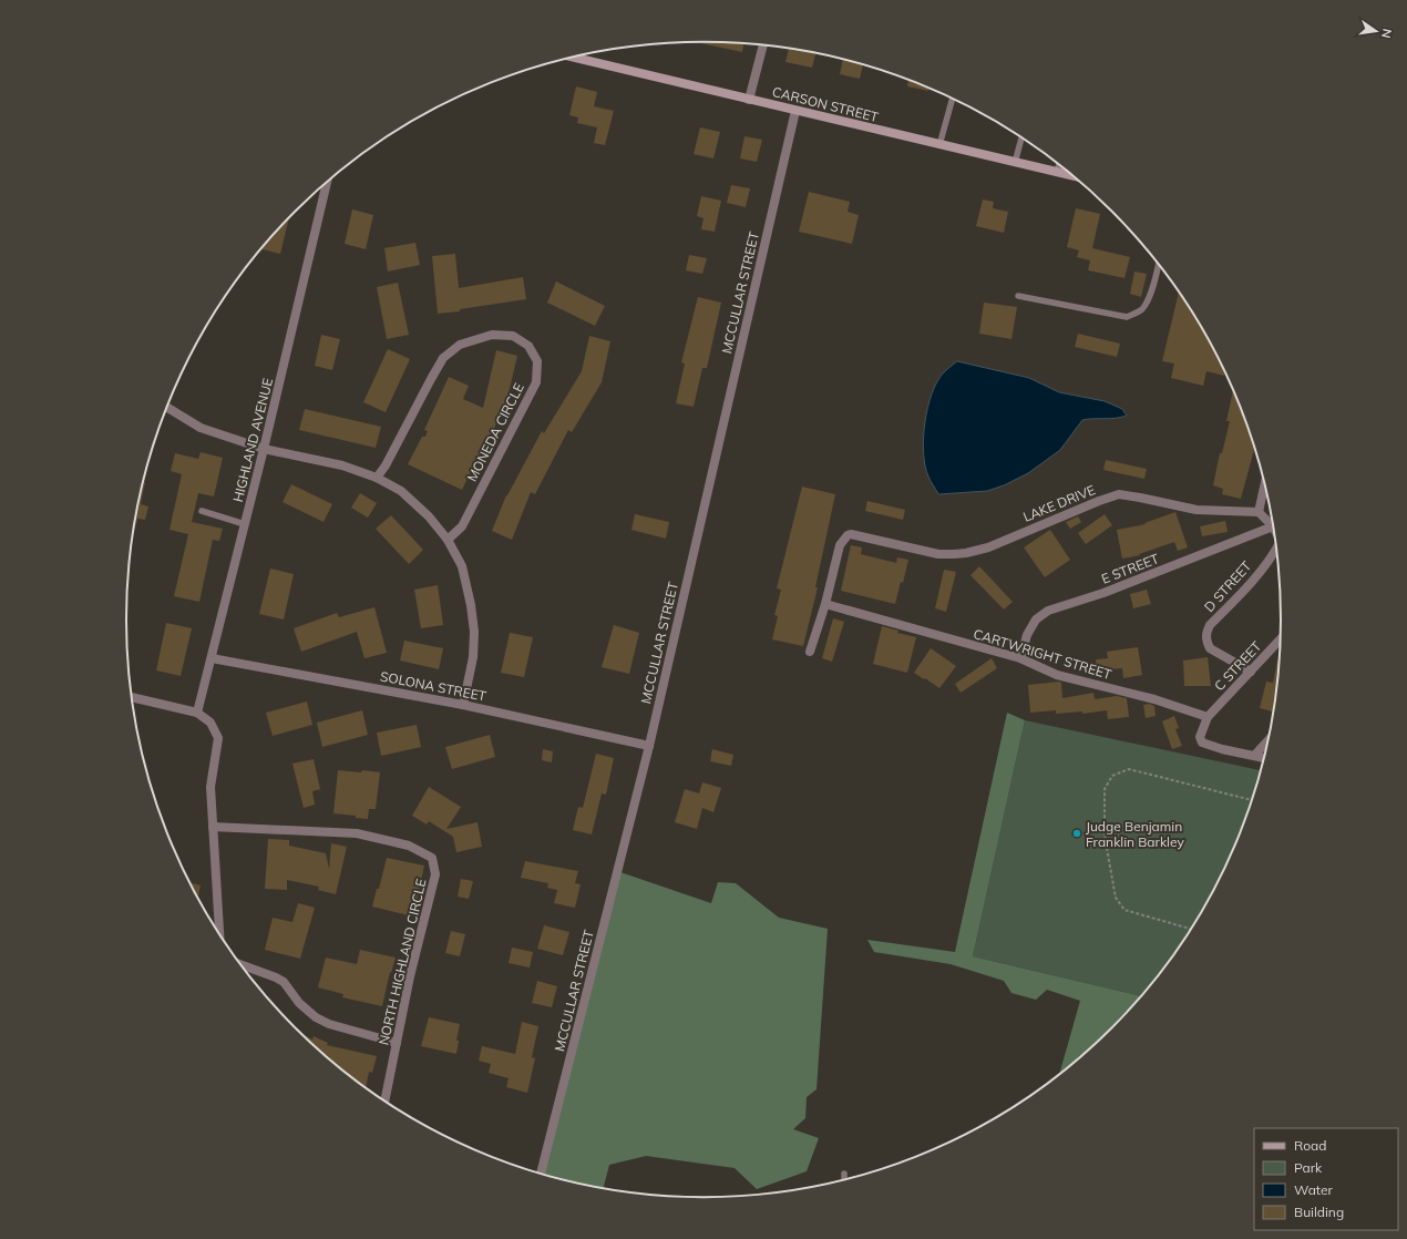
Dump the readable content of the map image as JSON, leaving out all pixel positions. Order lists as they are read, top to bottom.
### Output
{
  "streets": {
    "street": [
      "CARSON STREET",
      "MCCULLAR STREET",
      "MONEDA CIRCLE",
      "HIGHLAND AVENUE",
      "LAKE DRIVE",
      "E STREET",
      "D STREET",
      "CARTWRIGHT STREET",
      "C STREET",
      "SOLONA STREET",
      "NORTH HIGHLAND CIRCLE"
    ]
  },
  "crossings": [
    ["CARSON STREET", "MCCULLAR STREET"],
    ["MCCULLAR STREET", "SOLONA STREET"],
    ["HIGHLAND AVENUE", "SOLONA STREET"],
    ["LAKE DRIVE", "CARTWRIGHT STREET"],
    ["E STREET", "CARTWRIGHT STREET"],
    ["D STREET", "C STREET"],
    ["CARTWRIGHT STREET", "C STREET"]
  ],
  "places": ["Judge Benjamin Franklin Barkley"],
  "legend": [
    "Road",
    "Park",
    "Water",
    "Building"
  ],
  "north": "right"
}
